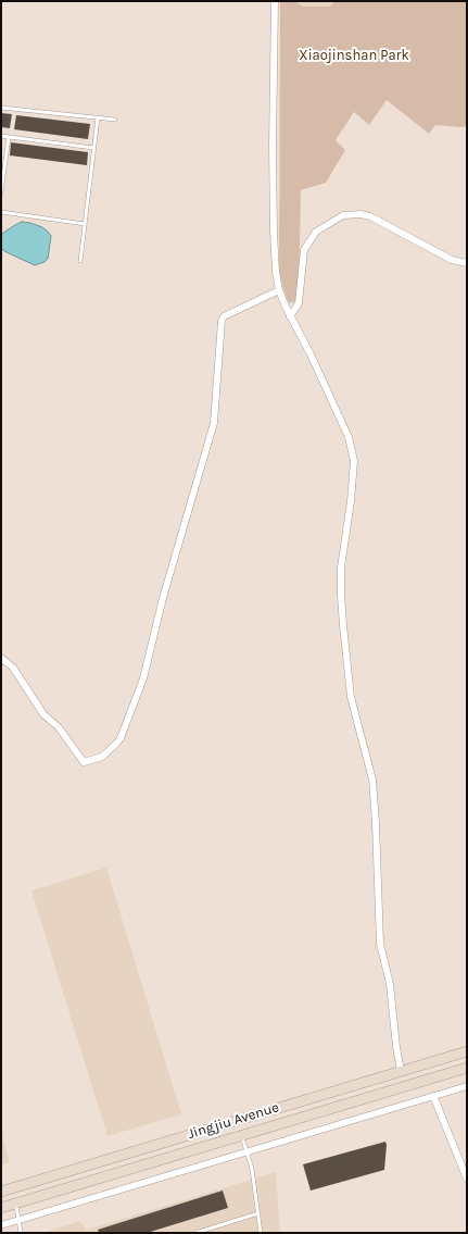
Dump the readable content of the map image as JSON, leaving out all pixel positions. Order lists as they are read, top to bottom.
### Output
{
  "streets": {
    "street": ["Jingjiu Avenue"]
  },
  "parks": ["Xiaojinshan Park"]
}
